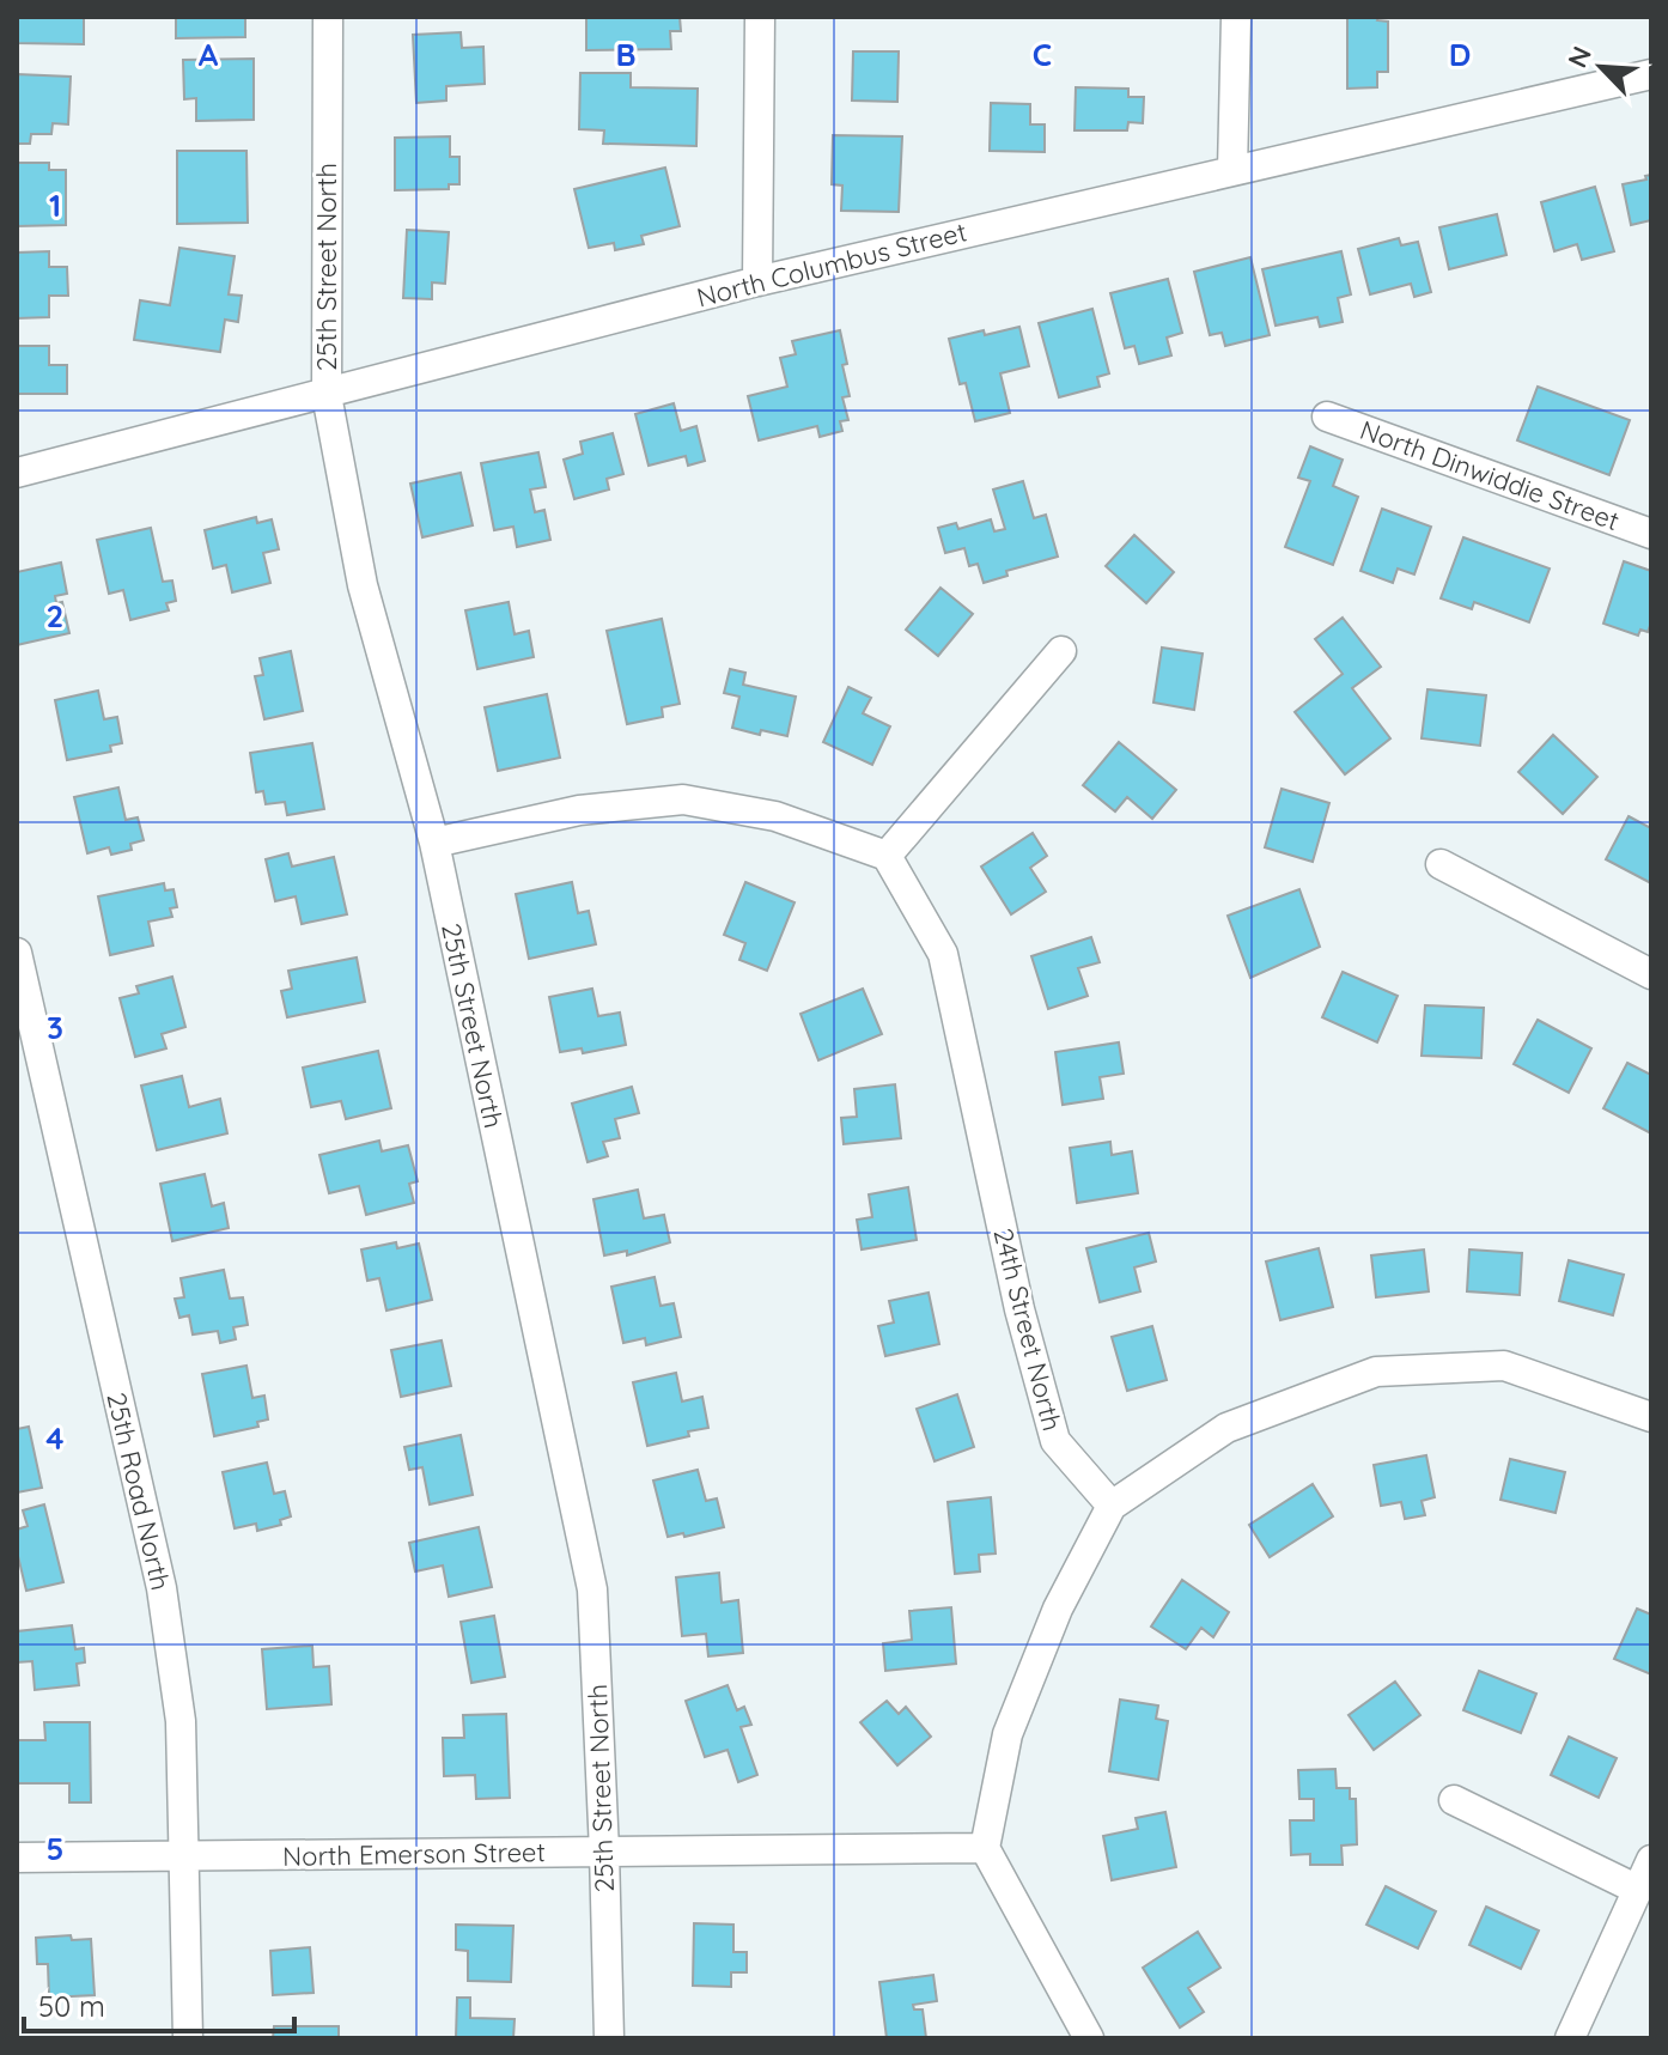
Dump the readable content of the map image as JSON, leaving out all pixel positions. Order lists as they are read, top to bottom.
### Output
{
  "streets": {
    "street": [
      "North Columbus Street",
      "25th Street North",
      "North Dinwiddie Street",
      "24th Street North",
      "25th Road North",
      "North Emerson Street"
    ]
  },
  "crossings": [
    ["North Columbus Street", "25th Street North"],
    ["25th Street North", "North Emerson Street"],
    ["25th Road North", "North Emerson Street"]
  ],
  "scale_bar": "50 m",
  "north": "top left",
  "grid": {
    "columns": [
      "A",
      "B",
      "C",
      "D"
    ],
    "rows": [
      "1",
      "2",
      "3",
      "4",
      "5"
    ]
  }
}
